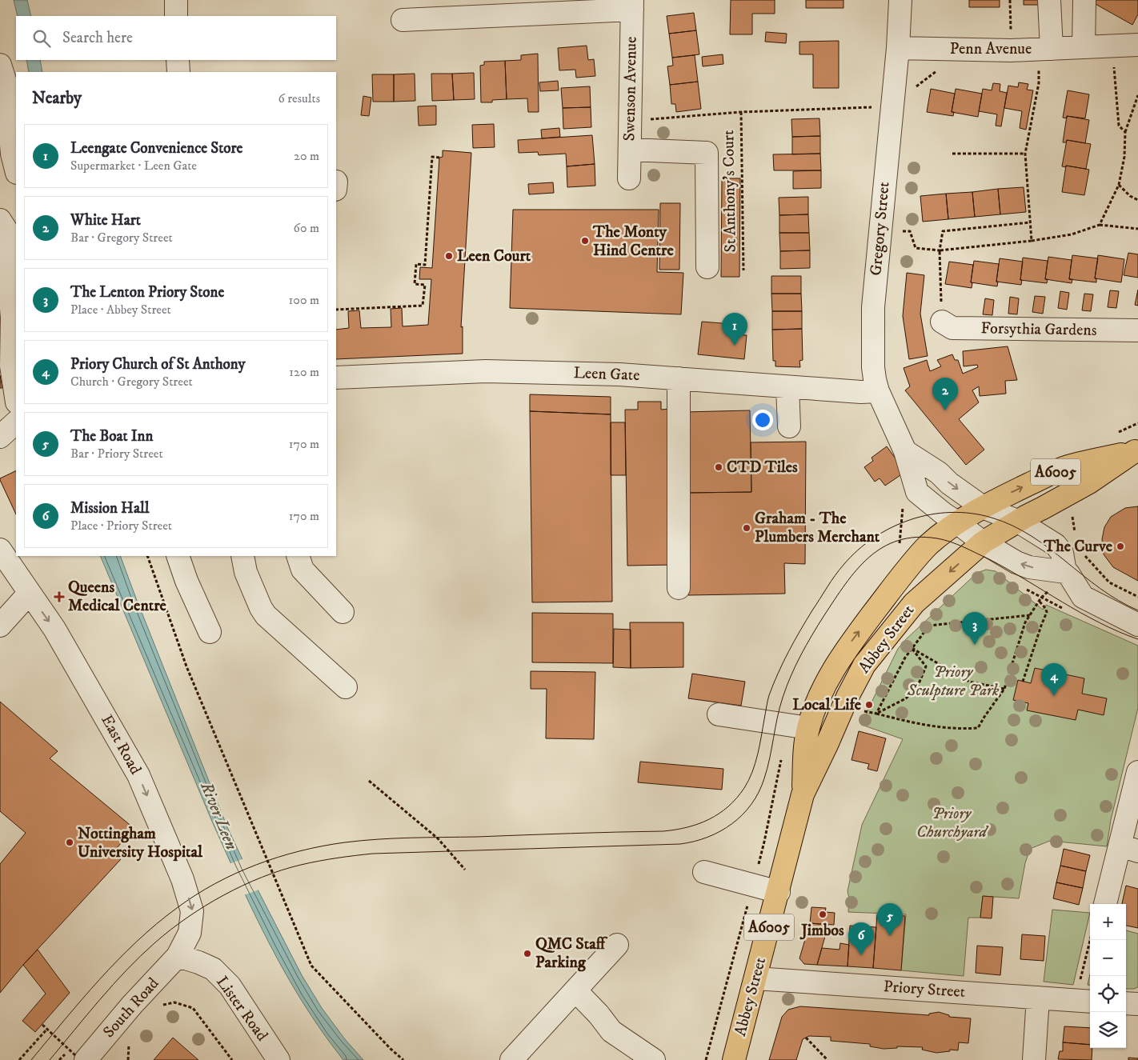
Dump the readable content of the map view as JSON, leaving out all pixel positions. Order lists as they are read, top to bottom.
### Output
{
  "streets": {
    "main road": ["A6005", "Abbey Street"],
    "street": [
      "Penn Avenue",
      "Swenson Avenue",
      "Gregory Street",
      "Forsythia Gardens",
      "Leen Gate",
      "East Road",
      "Priory Street",
      "South Road",
      "Lister Road"
    ],
    "path": ["St Anthony's Court"]
  },
  "crossings": [
    ["Penn Avenue", "Gregory Street"],
    ["Gregory Street", "Leen Gate"],
    ["Gregory Street", "Abbey Street"],
    ["A6005", "Abbey Street"],
    ["Abbey Street", "Priory Street"],
    ["East Road", "South Road"],
    ["East Road", "Lister Road"],
    ["South Road", "Lister Road"]
  ],
  "water": ["River Leen"],
  "parks": ["Priory Sculpture Park", "Priory Churchyard"],
  "places": {
    "other": [
      "The Monty Hind Centre",
      "Leen Court",
      "CTD Tiles",
      "Graham - The Plumbers Merchant",
      "The Curve",
      "Local Life",
      "Nottingham University Hospital",
      "Jimbos",
      "QMC Staff Parking"
    ],
    "health": ["Queens Medical Centre"]
  },
  "page": {
    "search": "Search here",
    "heading": ["Nearby", "6 results"],
    "list": [
      {
        "mark": "1",
        "name": "Leengate Convenience Store",
        "note": "Supermarket · Leen Gate",
        "value": "20 m"
      },
      {
        "mark": "2",
        "name": "White Hart",
        "note": "Bar · Gregory Street",
        "value": "60 m"
      },
      {
        "mark": "3",
        "name": "The Lenton Priory Stone",
        "note": "Place · Abbey Street",
        "value": "100 m"
      },
      {
        "mark": "4",
        "name": "Priory Church of St Anthony",
        "note": "Church · Gregory Street",
        "value": "120 m"
      },
      {
        "mark": "5",
        "name": "The Boat Inn",
        "note": "Bar · Priory Street",
        "value": "170 m"
      },
      {
        "mark": "6",
        "name": "Mission Hall",
        "note": "Place · Priory Street",
        "value": "170 m"
      }
    ],
    "pins": [
      "1",
      "2",
      "3",
      "4",
      "5",
      "6"
    ],
    "map_buttons": ["+", "−"]
  }
}
